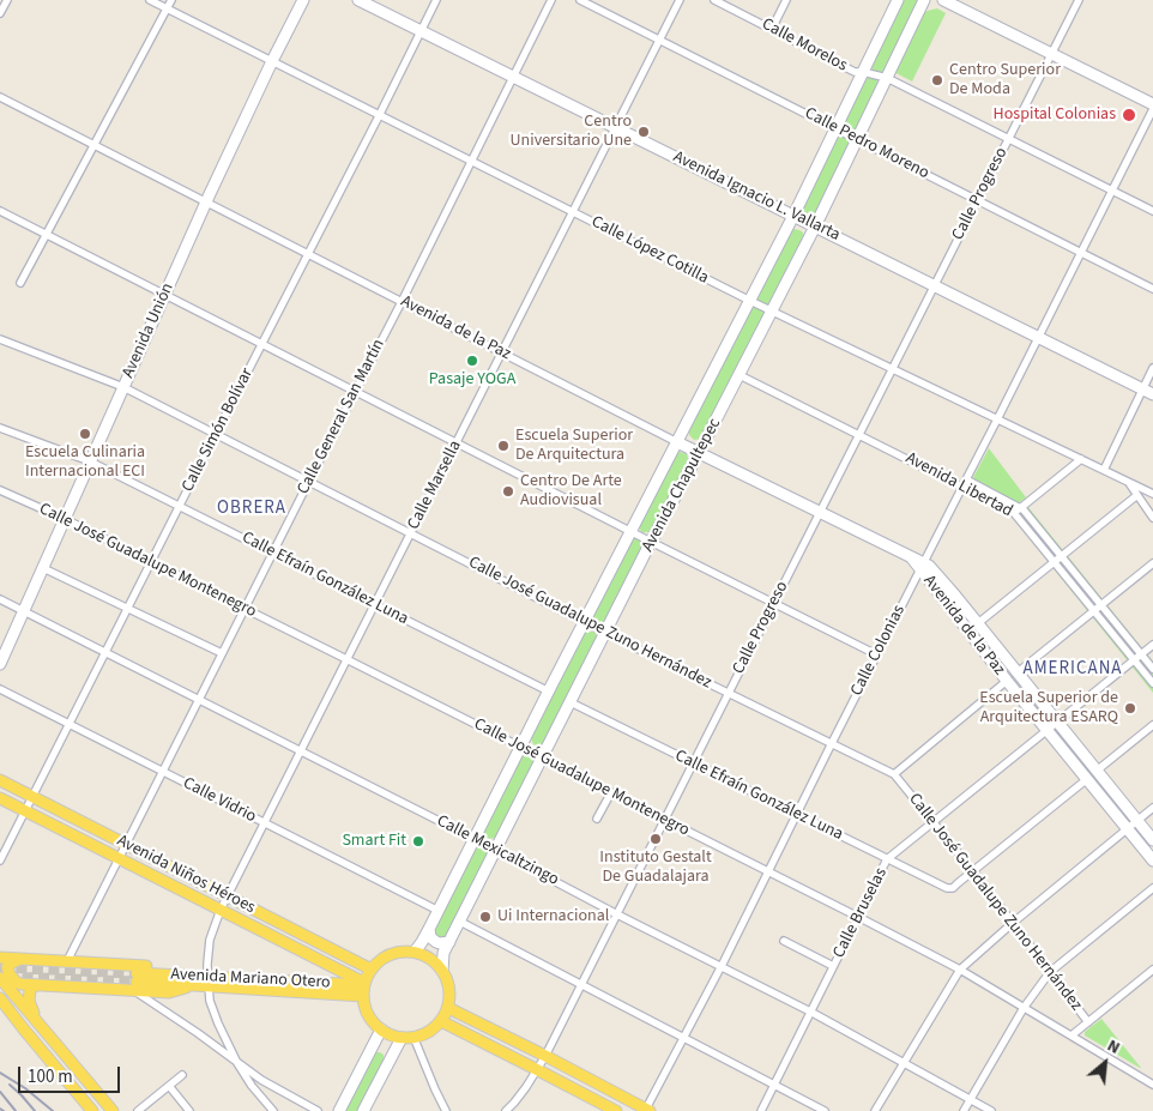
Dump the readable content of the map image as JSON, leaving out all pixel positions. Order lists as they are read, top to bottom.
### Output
{
  "streets": {
    "main road": ["Avenida Niños Héroes", "Avenida Mariano Otero"],
    "street": [
      "Calle Morelos",
      "Calle Pedro Moreno",
      "Calle Progreso",
      "Avenida Ignacio L. Vallarta",
      "Calle López Cotilla",
      "Avenida de la Paz",
      "Avenida Unión",
      "Calle General San Martín",
      "Calle Simón Bolívar",
      "Calle Marsella",
      "Avenida Chapultepec",
      "Avenida Libertad",
      "Calle José Guadalupe Montenegro",
      "Calle Efraín González Luna",
      "Calle José Guadalupe Zuno Hernández",
      "Calle Colonias",
      "Calle Vidrio",
      "Calle Mexicaltzingo",
      "Calle Bruselas"
    ]
  },
  "crossings": [
    ["Calle Morelos", "Calle Progreso"],
    ["Calle Morelos", "Avenida Chapultepec"],
    ["Calle Morelos", "Calle Colonias"],
    ["Calle Pedro Moreno", "Calle Progreso"],
    ["Calle Pedro Moreno", "Calle Marsella"],
    ["Calle Pedro Moreno", "Avenida Chapultepec"],
    ["Calle Pedro Moreno", "Calle Colonias"],
    ["Calle Progreso", "Avenida Ignacio L. Vallarta"],
    ["Calle Progreso", "Calle López Cotilla"],
    ["Calle Progreso", "Avenida de la Paz"],
    ["Calle Progreso", "Avenida Libertad"],
    ["Calle Progreso", "Calle José Guadalupe Montenegro"],
    ["Calle Progreso", "Calle Efraín González Luna"],
    ["Calle Progreso", "Calle José Guadalupe Zuno Hernández"],
    ["Calle Progreso", "Calle Mexicaltzingo"],
    ["Avenida Ignacio L. Vallarta", "Calle General San Martín"],
    ["Avenida Ignacio L. Vallarta", "Calle Simón Bolívar"],
    ["Avenida Ignacio L. Vallarta", "Calle Marsella"],
    ["Avenida Ignacio L. Vallarta", "Avenida Chapultepec"],
    ["Avenida Ignacio L. Vallarta", "Calle Colonias"],
    ["Calle López Cotilla", "Avenida Unión"],
    ["Calle López Cotilla", "Calle General San Martín"],
    ["Calle López Cotilla", "Calle Simón Bolívar"],
    ["Calle López Cotilla", "Calle Marsella"],
    ["Calle López Cotilla", "Avenida Chapultepec"],
    ["Calle López Cotilla", "Calle Colonias"],
    ["Avenida de la Paz", "Avenida Unión"],
    ["Avenida de la Paz", "Calle General San Martín"],
    ["Avenida de la Paz", "Calle Simón Bolívar"],
    ["Avenida de la Paz", "Calle Marsella"],
    ["Avenida de la Paz", "Avenida Chapultepec"],
    ["Avenida de la Paz", "Calle Colonias"],
    ["Avenida de la Paz", "Calle Bruselas"],
    ["Avenida Unión", "Calle José Guadalupe Montenegro"],
    ["Avenida Unión", "Calle Efraín González Luna"],
    ["Avenida Unión", "Calle José Guadalupe Zuno Hernández"],
    ["Avenida Unión", "Calle Mexicaltzingo"],
    ["Calle General San Martín", "Calle José Guadalupe Montenegro"],
    ["Calle General San Martín", "Calle Efraín González Luna"],
    ["Calle General San Martín", "Calle José Guadalupe Zuno Hernández"],
    ["Calle General San Martín", "Calle Vidrio"],
    ["Calle General San Martín", "Calle Mexicaltzingo"],
    ["Calle General San Martín", "Avenida Niños Héroes"],
    ["Calle Simón Bolívar", "Calle José Guadalupe Montenegro"],
    ["Calle Simón Bolívar", "Calle Efraín González Luna"],
    ["Calle Simón Bolívar", "Calle José Guadalupe Zuno Hernández"],
    ["Calle Simón Bolívar", "Calle Vidrio"],
    ["Calle Simón Bolívar", "Calle Mexicaltzingo"],
    ["Calle Simón Bolívar", "Avenida Niños Héroes"],
    ["Calle Marsella", "Calle José Guadalupe Montenegro"],
    ["Calle Marsella", "Calle Efraín González Luna"],
    ["Calle Marsella", "Calle José Guadalupe Zuno Hernández"],
    ["Calle Marsella", "Calle Vidrio"],
    ["Calle Marsella", "Calle Mexicaltzingo"],
    ["Calle Marsella", "Avenida Niños Héroes"],
    ["Calle Marsella", "Avenida Mariano Otero"],
    ["Avenida Chapultepec", "Avenida Libertad"],
    ["Avenida Chapultepec", "Calle José Guadalupe Montenegro"],
    ["Avenida Chapultepec", "Calle Efraín González Luna"],
    ["Avenida Chapultepec", "Calle José Guadalupe Zuno Hernández"],
    ["Avenida Chapultepec", "Calle Vidrio"],
    ["Avenida Chapultepec", "Calle Mexicaltzingo"],
    ["Avenida Chapultepec", "Avenida Niños Héroes"],
    ["Avenida Chapultepec", "Avenida Mariano Otero"],
    ["Avenida Libertad", "Calle Colonias"],
    ["Avenida Libertad", "Calle Bruselas"],
    ["Calle José Guadalupe Montenegro", "Calle Colonias"],
    ["Calle José Guadalupe Montenegro", "Calle Bruselas"],
    ["Calle Efraín González Luna", "Calle José Guadalupe Zuno Hernández"],
    ["Calle Efraín González Luna", "Calle Colonias"],
    ["Calle Efraín González Luna", "Calle Bruselas"],
    ["Calle José Guadalupe Zuno Hernández", "Calle Colonias"],
    ["Calle José Guadalupe Zuno Hernández", "Calle Bruselas"],
    ["Calle Colonias", "Calle Mexicaltzingo"],
    ["Calle Mexicaltzingo", "Calle Bruselas"],
    ["Avenida Niños Héroes", "Avenida Mariano Otero"]
  ],
  "districts": ["OBRERA", "AMERICANA"],
  "places": [
    "Centro Superior De Moda",
    "Hospital Colonias",
    "Centro Universitario Une",
    "Pasaje YOGA",
    "Escuela Culinaria Internacional ECI",
    "Escuela Superior De Arquitectura",
    "Centro De Arte Audiovisual",
    "Escuela Superior de Arquitectura ESARQ",
    "Instituto Gestalt De Guadalajara",
    "Smart Fit",
    "Ui Internacional"
  ],
  "scale_bar": "100 m",
  "north": "top right"
}
